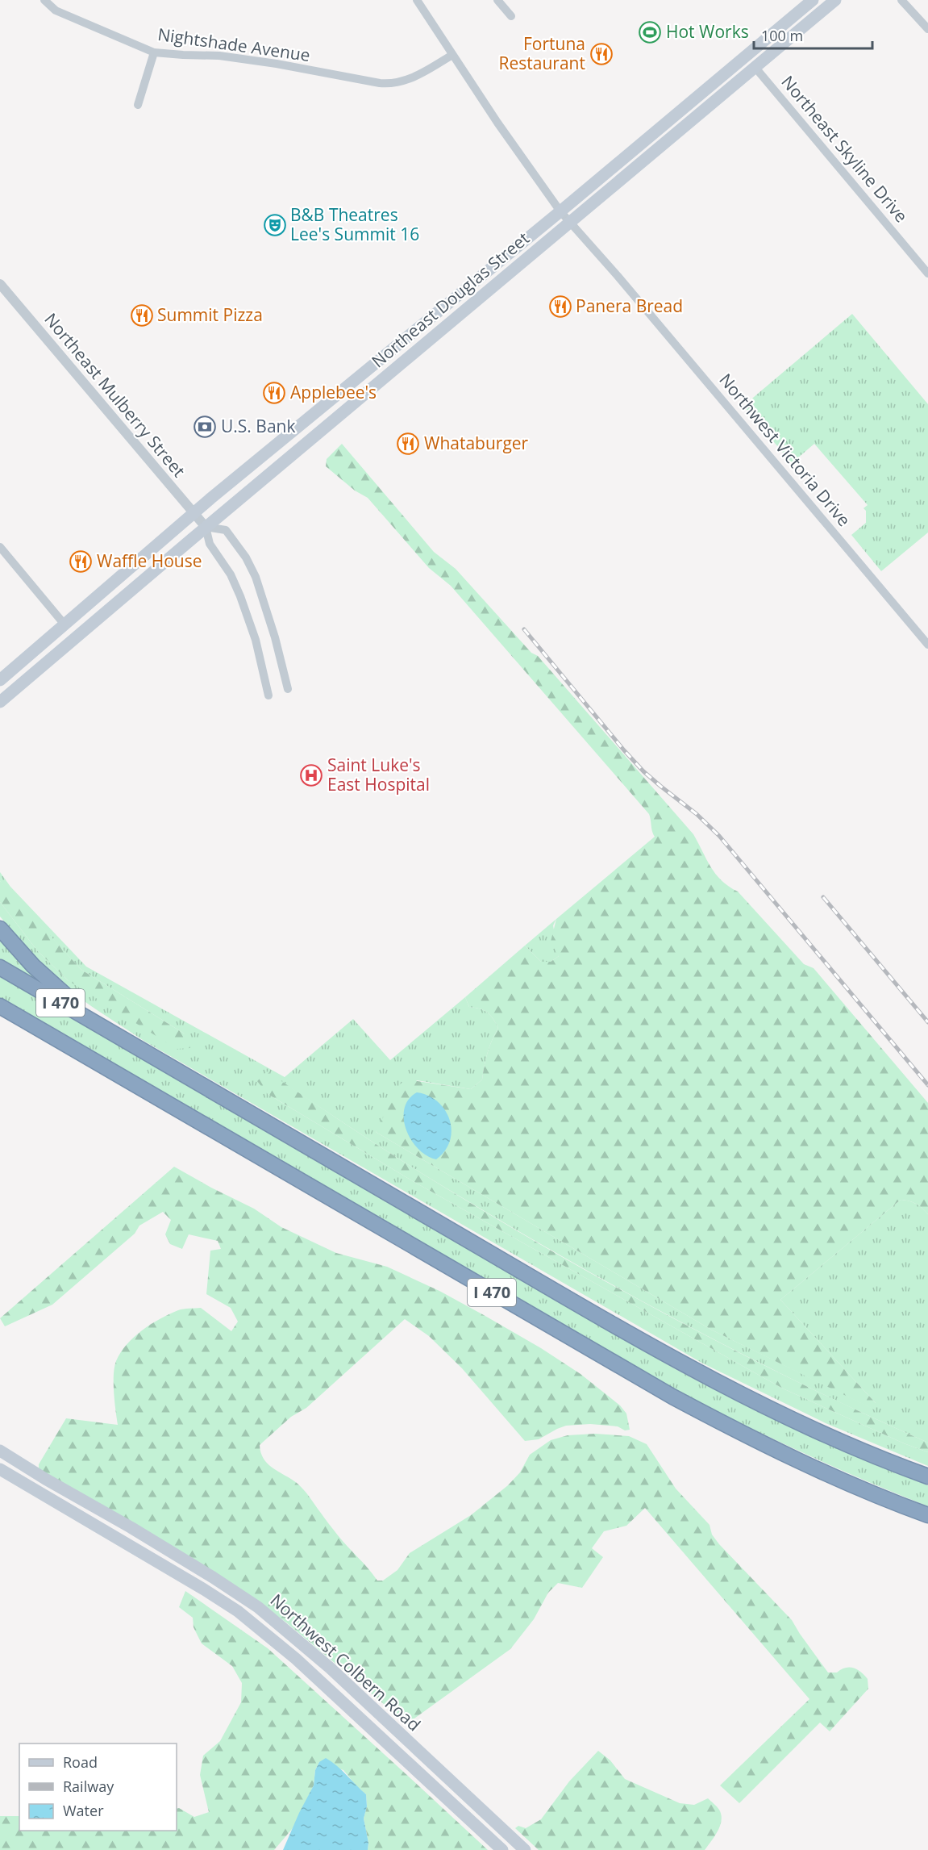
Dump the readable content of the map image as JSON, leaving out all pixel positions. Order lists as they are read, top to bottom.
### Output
{
  "streets": {
    "highway": ["I 470"],
    "main road": ["Northeast Douglas Street", "Northwest Colbern Road"],
    "street": [
      "Nightshade Avenue",
      "Northeast Skyline Drive",
      "Northeast Mulberry Street",
      "Northwest Victoria Drive"
    ]
  },
  "crossings": [
    ["Nightshade Avenue", "Northwest Victoria Drive"],
    ["Northeast Skyline Drive", "Northeast Douglas Street"],
    ["Northeast Douglas Street", "Northeast Mulberry Street"],
    ["Northeast Douglas Street", "Northwest Victoria Drive"]
  ],
  "places": {
    "sports": ["Hot Works"],
    "restaurant": [
      "Fortuna Restaurant",
      "Panera Bread",
      "Summit Pizza",
      "Applebee's",
      "Whataburger",
      "Waffle House"
    ],
    "theatre": ["B&B Theatres Lee's Summit 16"],
    "bank": ["U.S. Bank"],
    "hospital": ["Saint Luke's East Hospital"]
  },
  "legend": ["Road", "Railway", "Water"],
  "scale_bar": "100 m"
}
